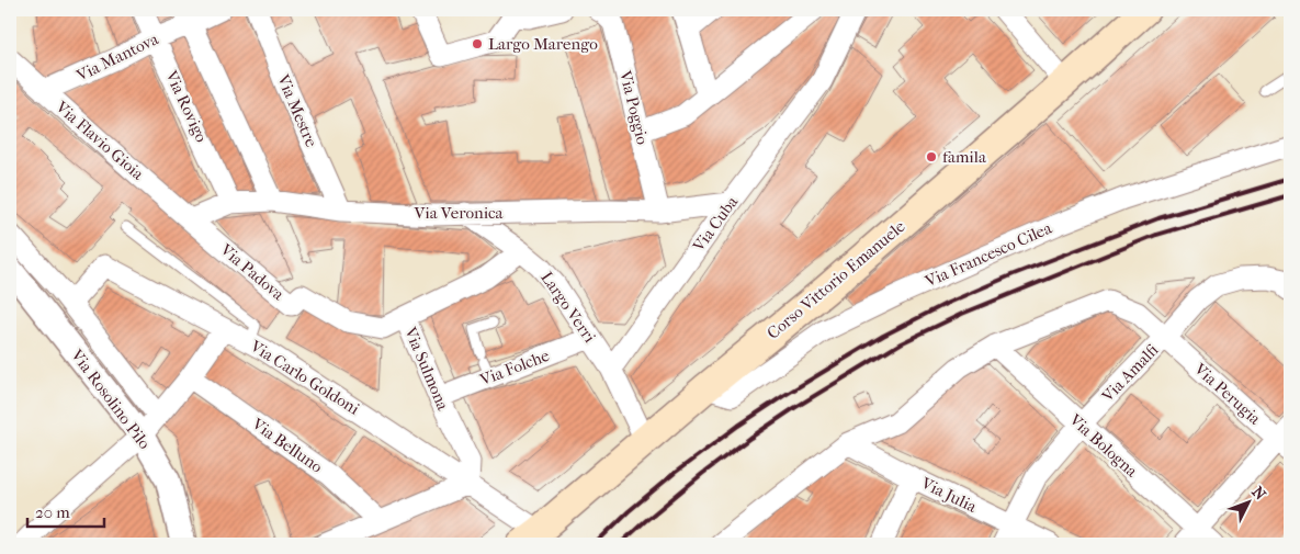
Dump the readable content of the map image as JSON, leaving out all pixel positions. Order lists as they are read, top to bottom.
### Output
{
  "streets": {
    "main road": ["Corso Vittorio Emanuele"],
    "street": [
      "Via Mantova",
      "Via Rovigo",
      "Via Poggio",
      "Via Mestre",
      "Via Flavio Gioia",
      "Via Veronica",
      "Via Cuba",
      "Via Francesco Cilea",
      "Via Padova",
      "Largo Verri",
      "Via Folche",
      "Via Sulmona",
      "Via Amalfi",
      "Via Carlo Goldoni",
      "Via Perugia",
      "Via Rosolino Pilo",
      "Via Belluno",
      "Via Bologna",
      "Via Julia"
    ]
  },
  "crossings": [
    ["Via Mantova", "Via Rovigo"],
    ["Via Mantova", "Via Flavio Gioia"],
    ["Via Rovigo", "Via Veronica"],
    ["Via Poggio", "Via Veronica"],
    ["Via Mestre", "Via Veronica"],
    ["Via Flavio Gioia", "Via Veronica"],
    ["Via Flavio Gioia", "Via Padova"],
    ["Via Veronica", "Via Cuba"],
    ["Via Veronica", "Via Padova"],
    ["Via Veronica", "Largo Verri"],
    ["Via Cuba", "Largo Verri"],
    ["Via Francesco Cilea", "Corso Vittorio Emanuele"],
    ["Via Padova", "Via Sulmona"],
    ["Corso Vittorio Emanuele", "Via Carlo Goldoni"],
    ["Largo Verri", "Via Folche"],
    ["Largo Verri", "Via Sulmona"],
    ["Via Folche", "Via Sulmona"],
    ["Via Sulmona", "Via Carlo Goldoni"],
    ["Via Amalfi", "Via Perugia"],
    ["Via Amalfi", "Via Bologna"],
    ["Via Amalfi", "Via Julia"],
    ["Via Perugia", "Via Bologna"],
    ["Via Perugia", "Via Julia"]
  ],
  "places": ["Largo Marengo", "famila"],
  "scale_bar": "20 m",
  "north": "top right"
}
